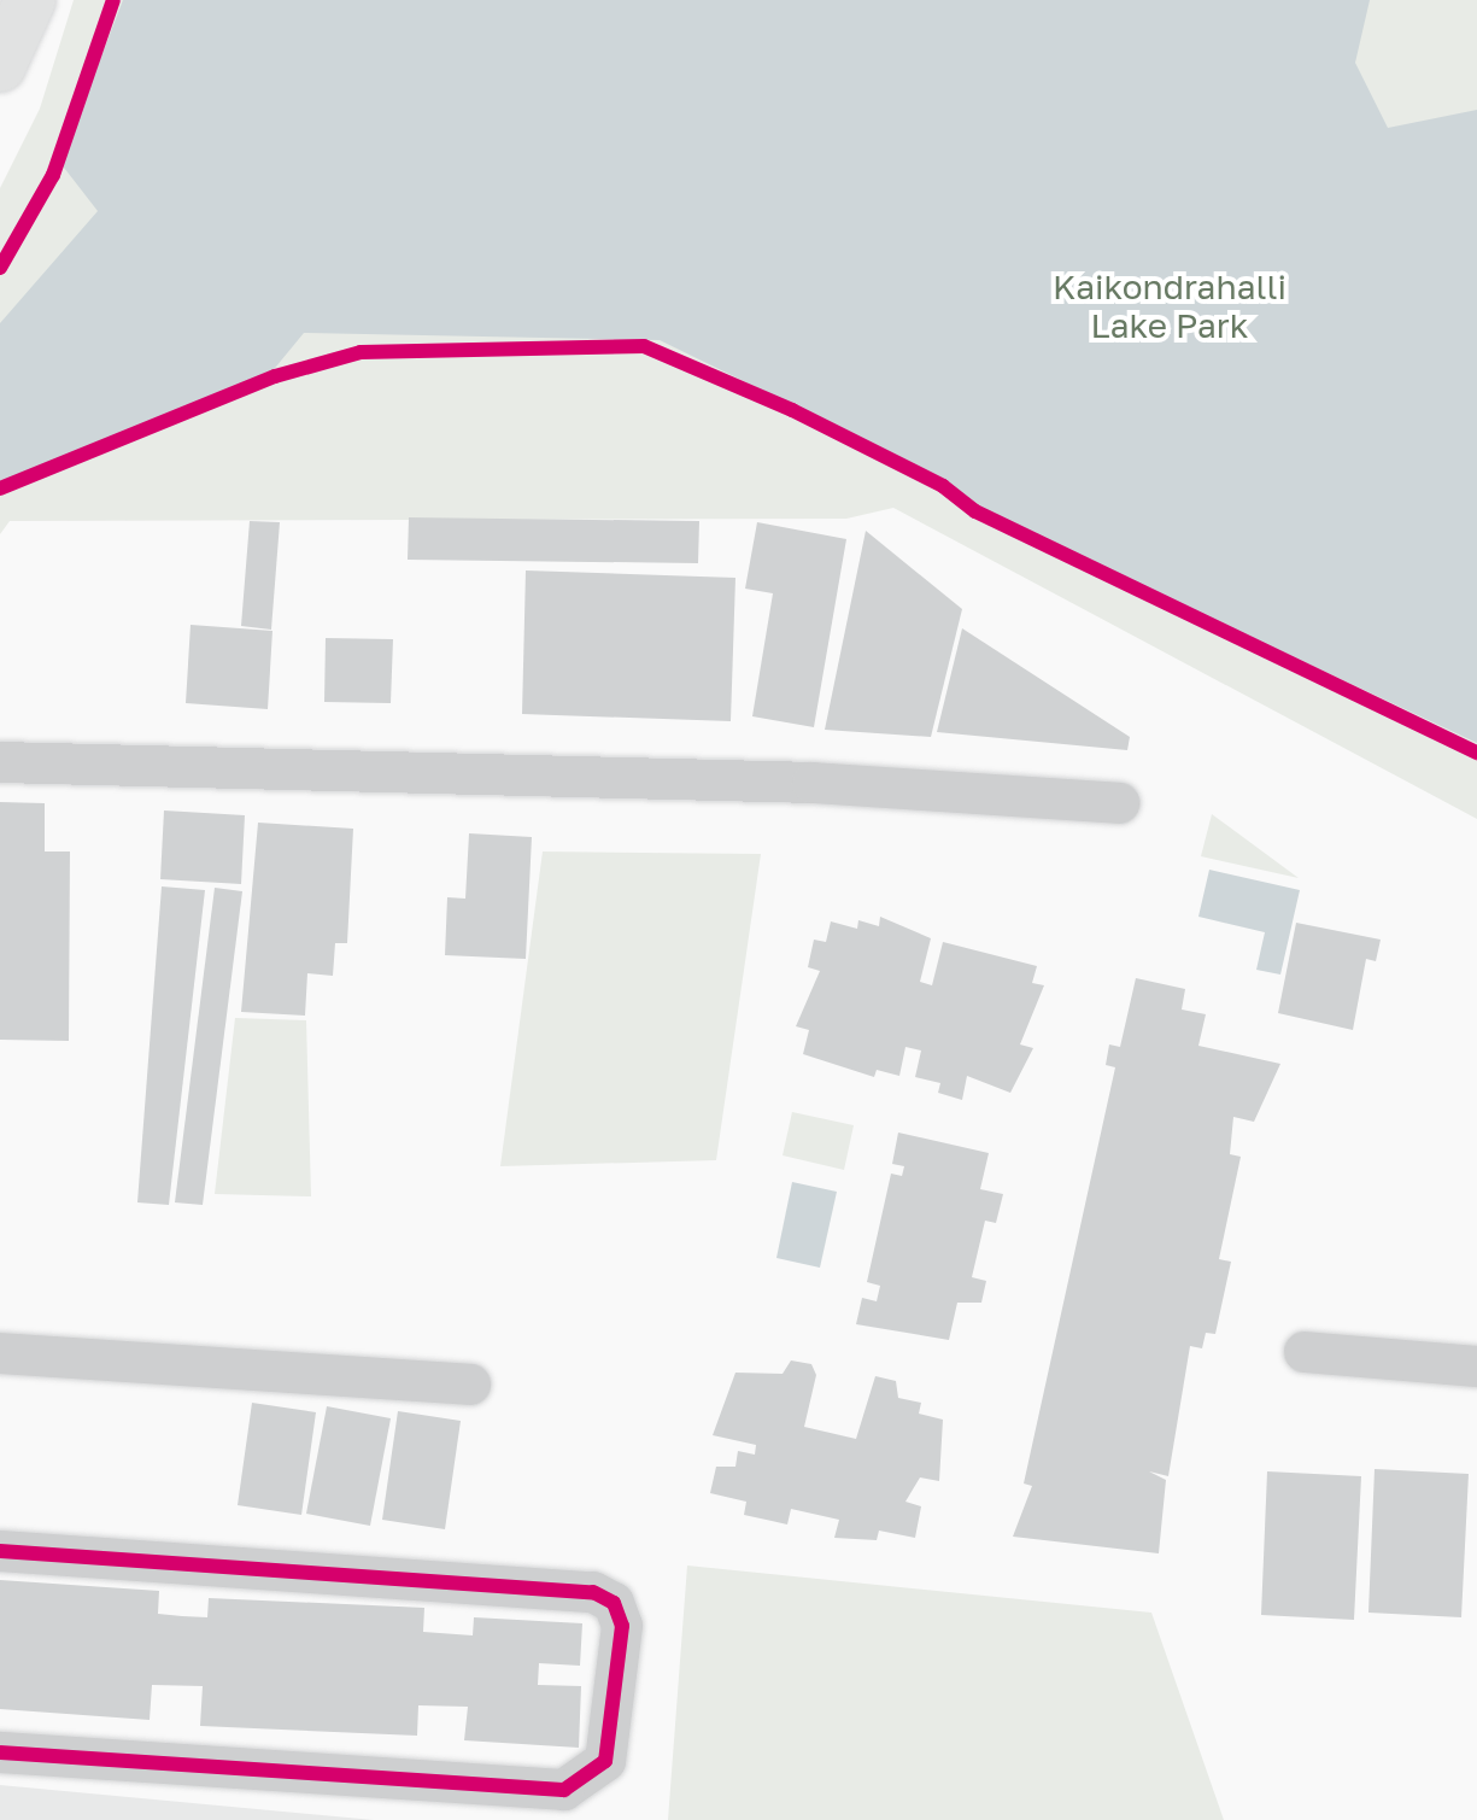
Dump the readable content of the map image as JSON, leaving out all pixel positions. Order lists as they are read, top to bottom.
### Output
{
  "parks": ["Kaikondrahalli Lake Park"]
}
